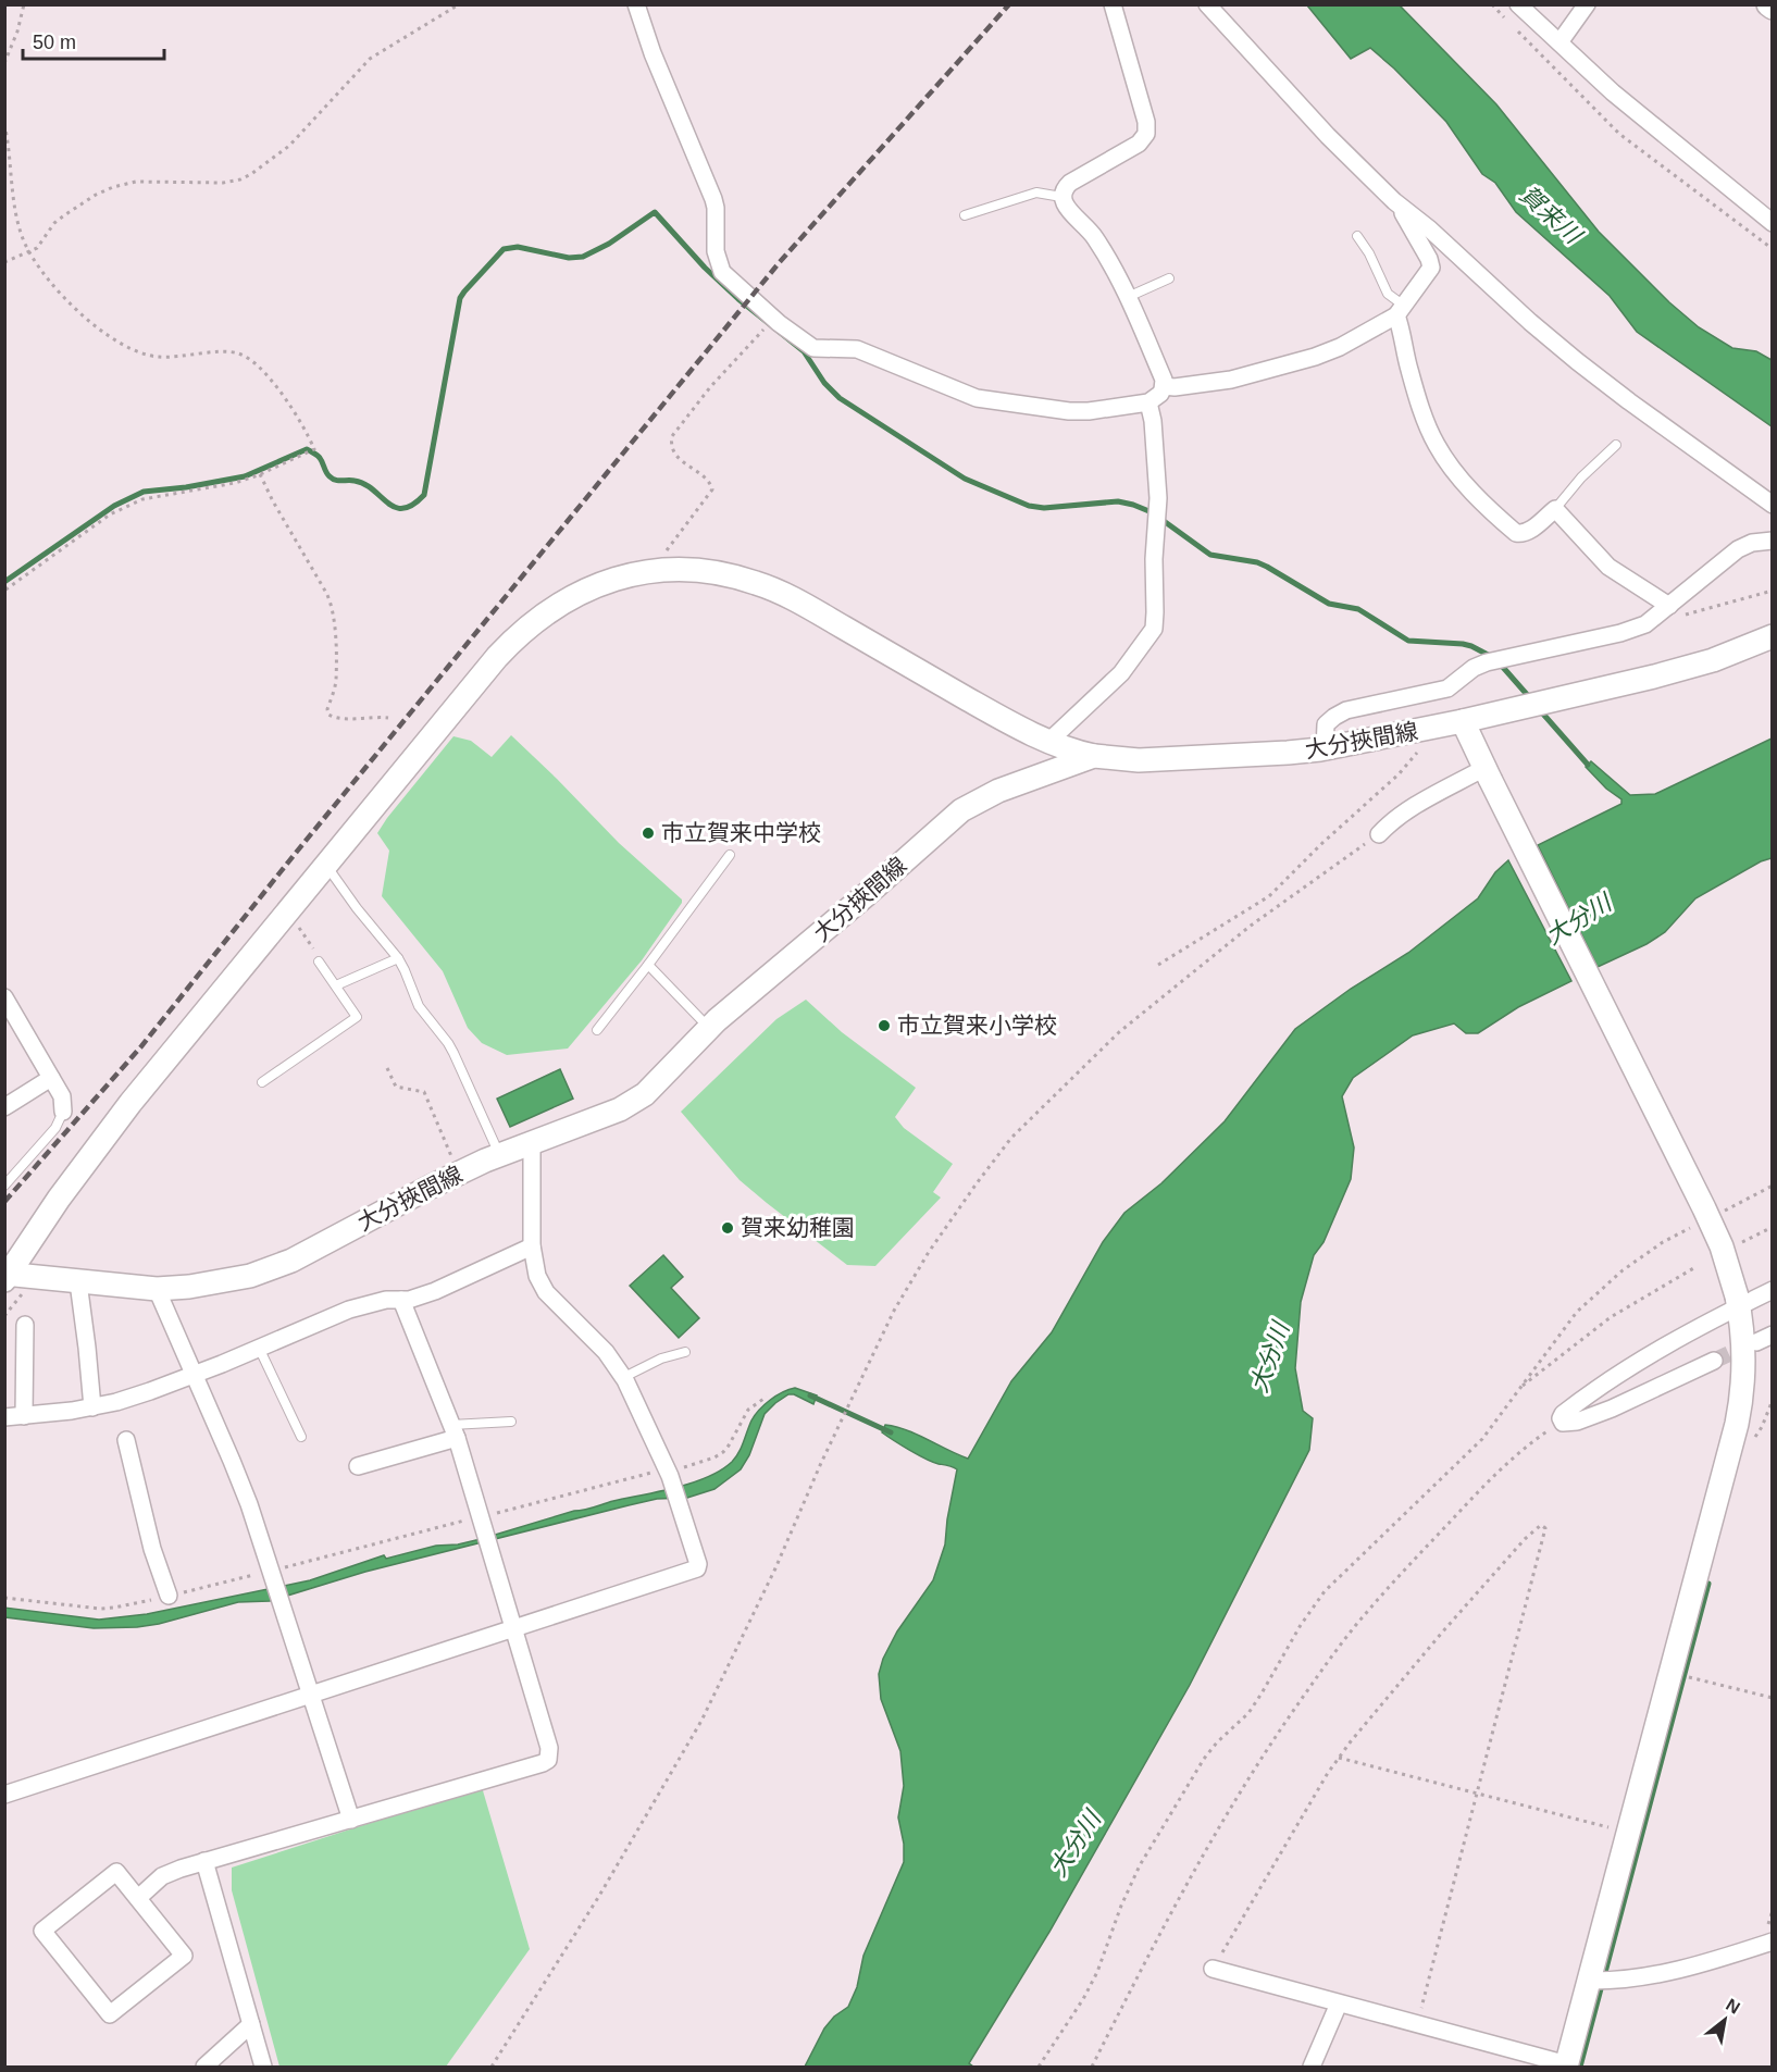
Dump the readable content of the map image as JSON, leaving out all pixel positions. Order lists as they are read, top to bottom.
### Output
{
  "streets": {
    "street": ["大分挾間線"]
  },
  "water": ["賀来川", "大分川"],
  "places": ["市立賀来中学校", "市立賀来小学校", "賀来幼稚園"],
  "scale_bar": "50 m",
  "north": "top right"
}
